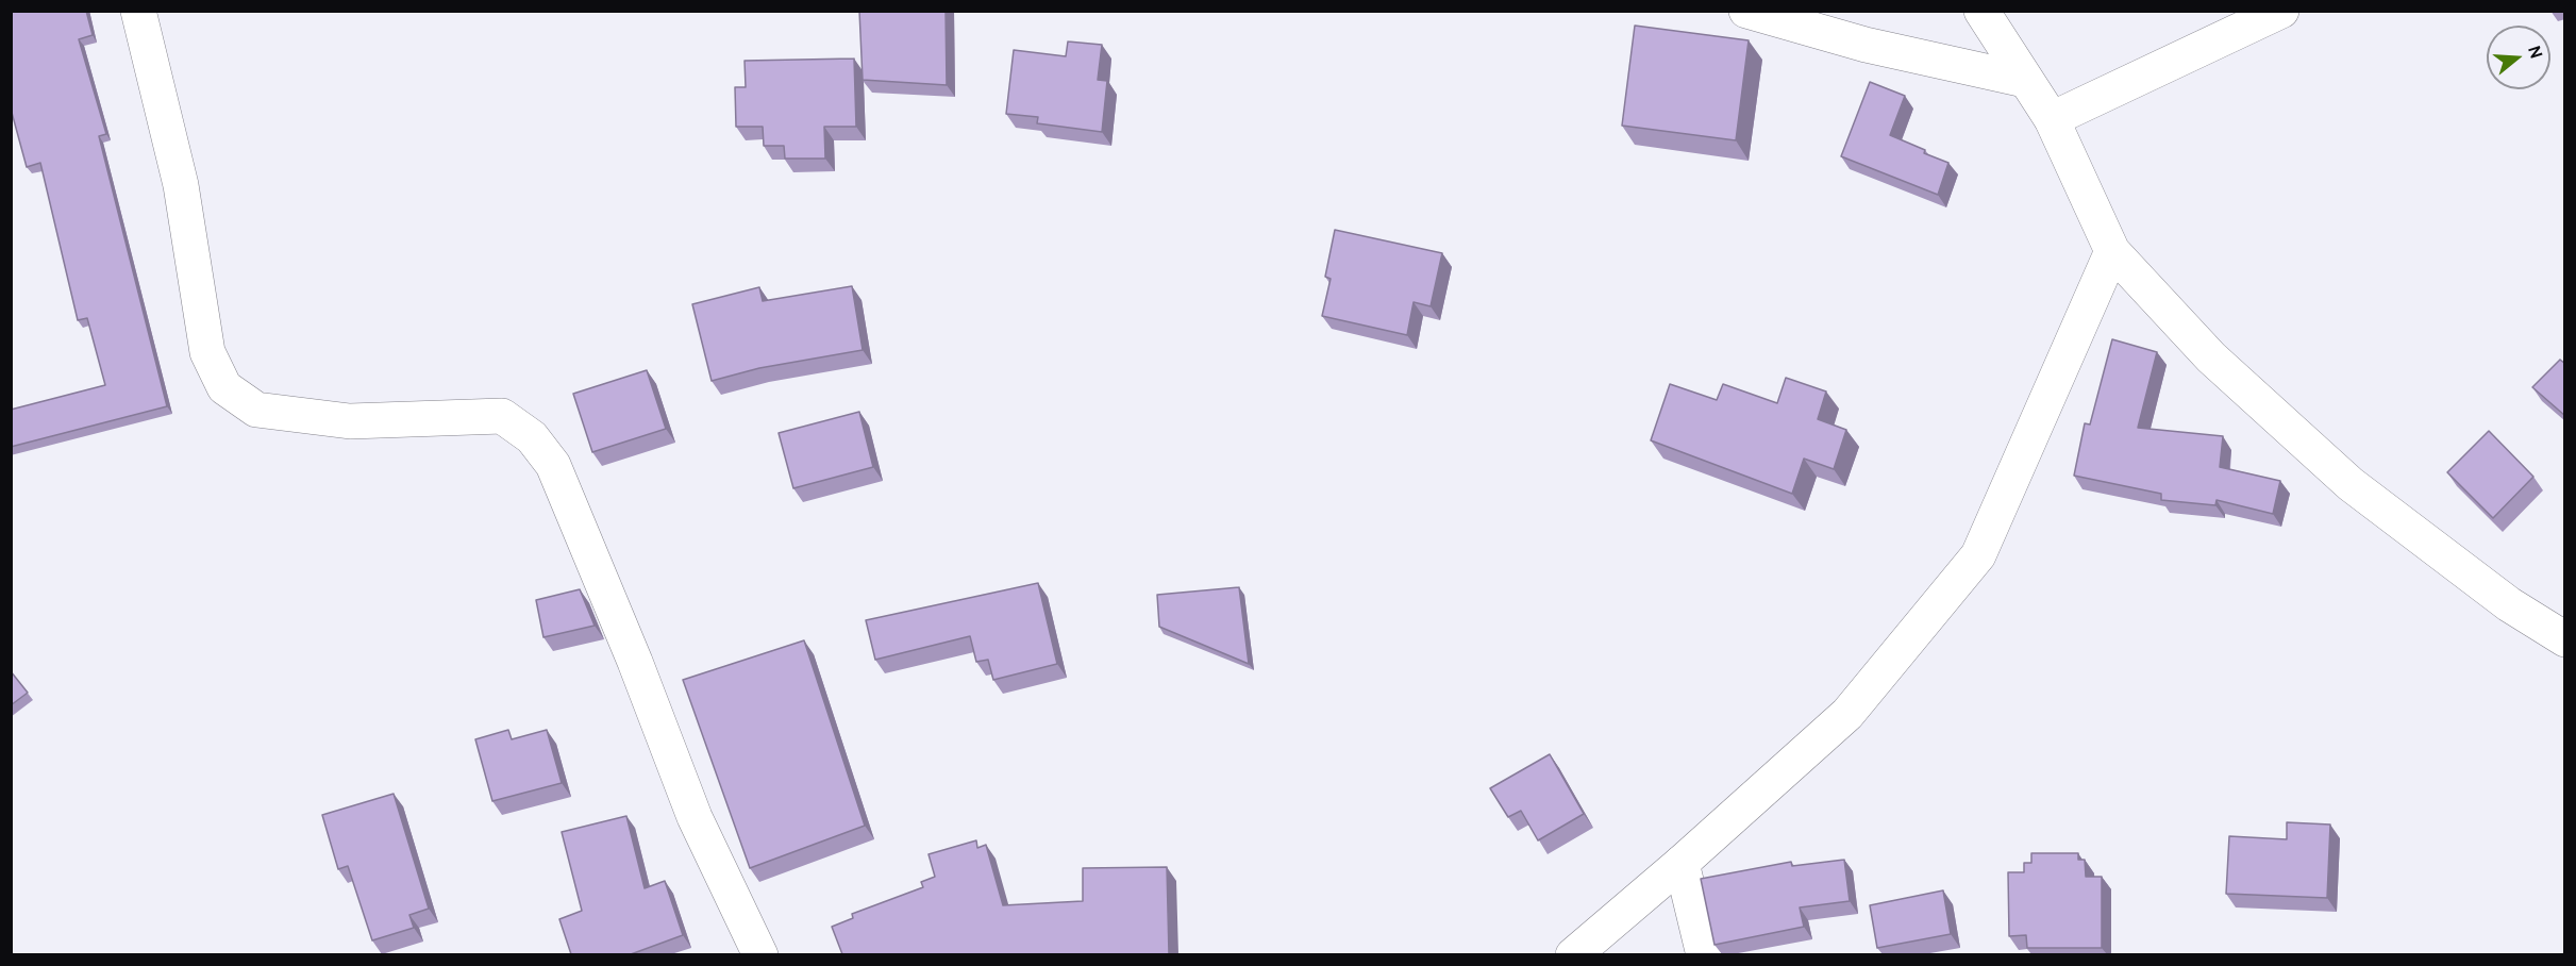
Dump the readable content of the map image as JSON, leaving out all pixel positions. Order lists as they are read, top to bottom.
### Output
{
  "north": "right"
}
